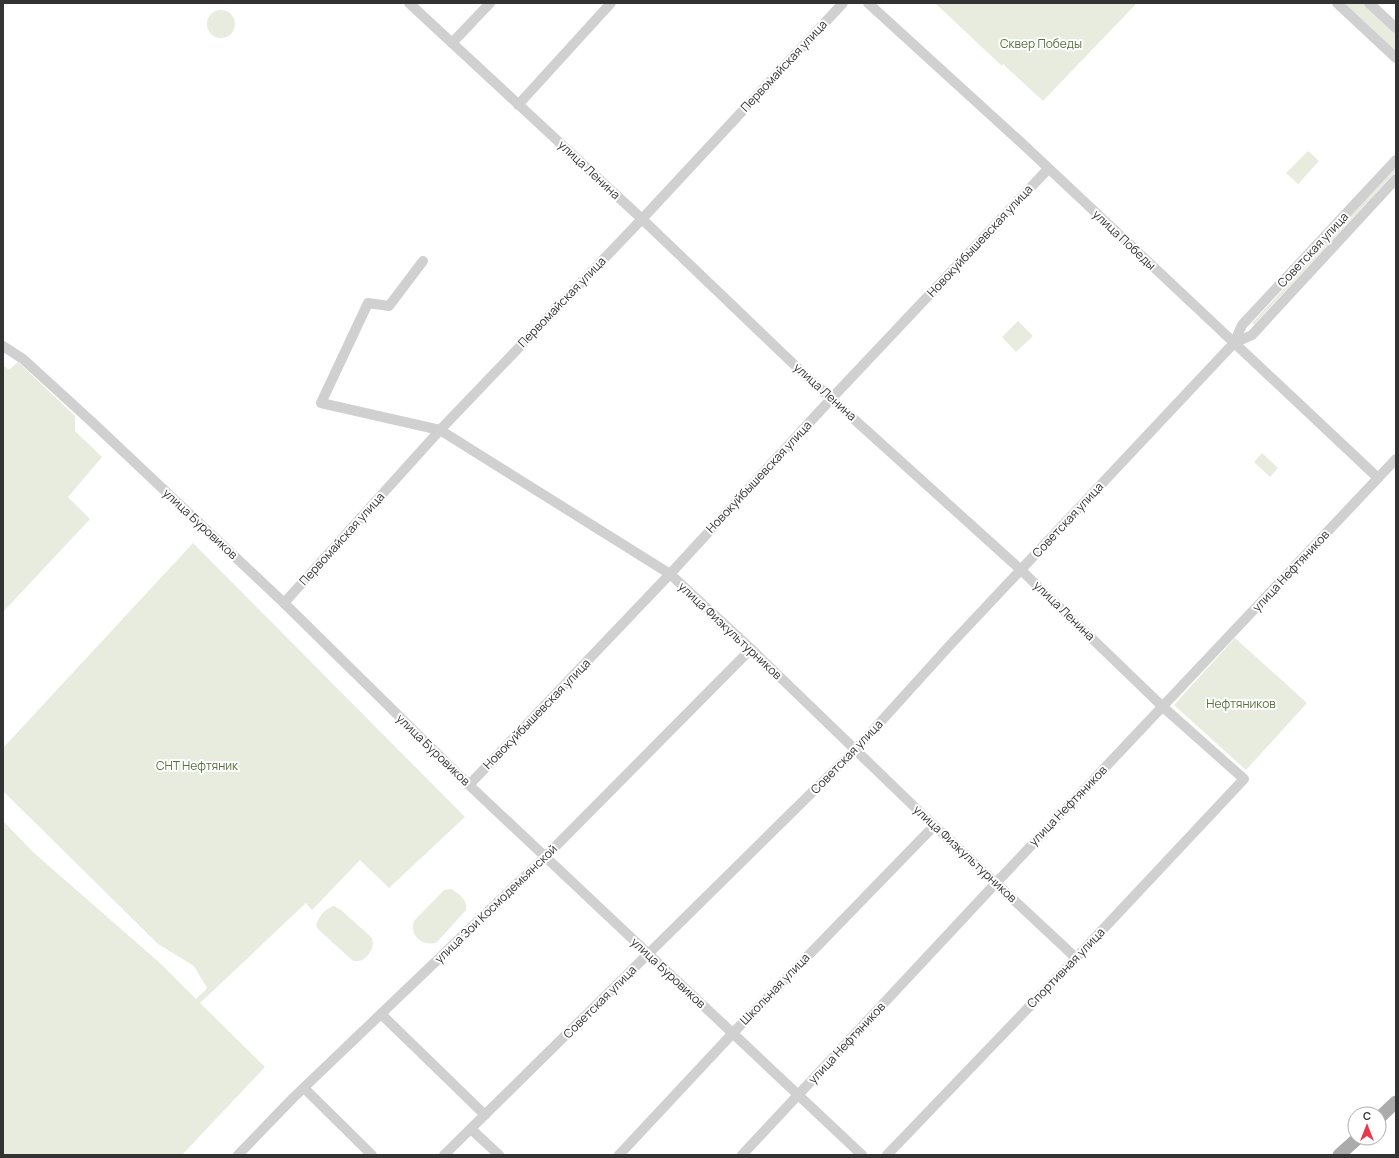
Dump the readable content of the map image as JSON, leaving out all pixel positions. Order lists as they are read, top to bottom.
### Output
{
  "streets": {
    "street": [
      "Первомайская улица",
      "улица Ленина",
      "улица Победы",
      "Новокуйбышевская улица",
      "Советская улица",
      "улица Буровиков",
      "улица Нефтяников",
      "улица Физкультурников",
      "улица Зои Космодемьянской",
      "Спортивная улица",
      "Школьная улица"
    ]
  },
  "crossings": [
    ["Первомайская улица", "улица Ленина"],
    ["Первомайская улица", "улица Буровиков"],
    ["Первомайская улица", "улица Физкультурников"],
    ["улица Ленина", "Новокуйбышевская улица"],
    ["улица Ленина", "Советская улица"],
    ["улица Ленина", "улица Нефтяников"],
    ["улица Ленина", "Спортивная улица"],
    ["улица Победы", "Новокуйбышевская улица"],
    ["улица Победы", "Советская улица"],
    ["улица Победы", "улица Нефтяников"],
    ["Новокуйбышевская улица", "улица Буровиков"],
    ["Новокуйбышевская улица", "улица Физкультурников"],
    ["Советская улица", "улица Буровиков"],
    ["Советская улица", "улица Физкультурников"],
    ["улица Буровиков", "улица Нефтяников"],
    ["улица Буровиков", "улица Зои Космодемьянской"],
    ["улица Буровиков", "Школьная улица"],
    ["улица Нефтяников", "улица Физкультурников"],
    ["улица Физкультурников", "улица Зои Космодемьянской"],
    ["улица Физкультурников", "Спортивная улица"],
    ["улица Физкультурников", "Школьная улица"]
  ],
  "parks": ["Сквер Победы", "Нефтяников", "СНТ Нефтяник"],
  "north": "top"
}
